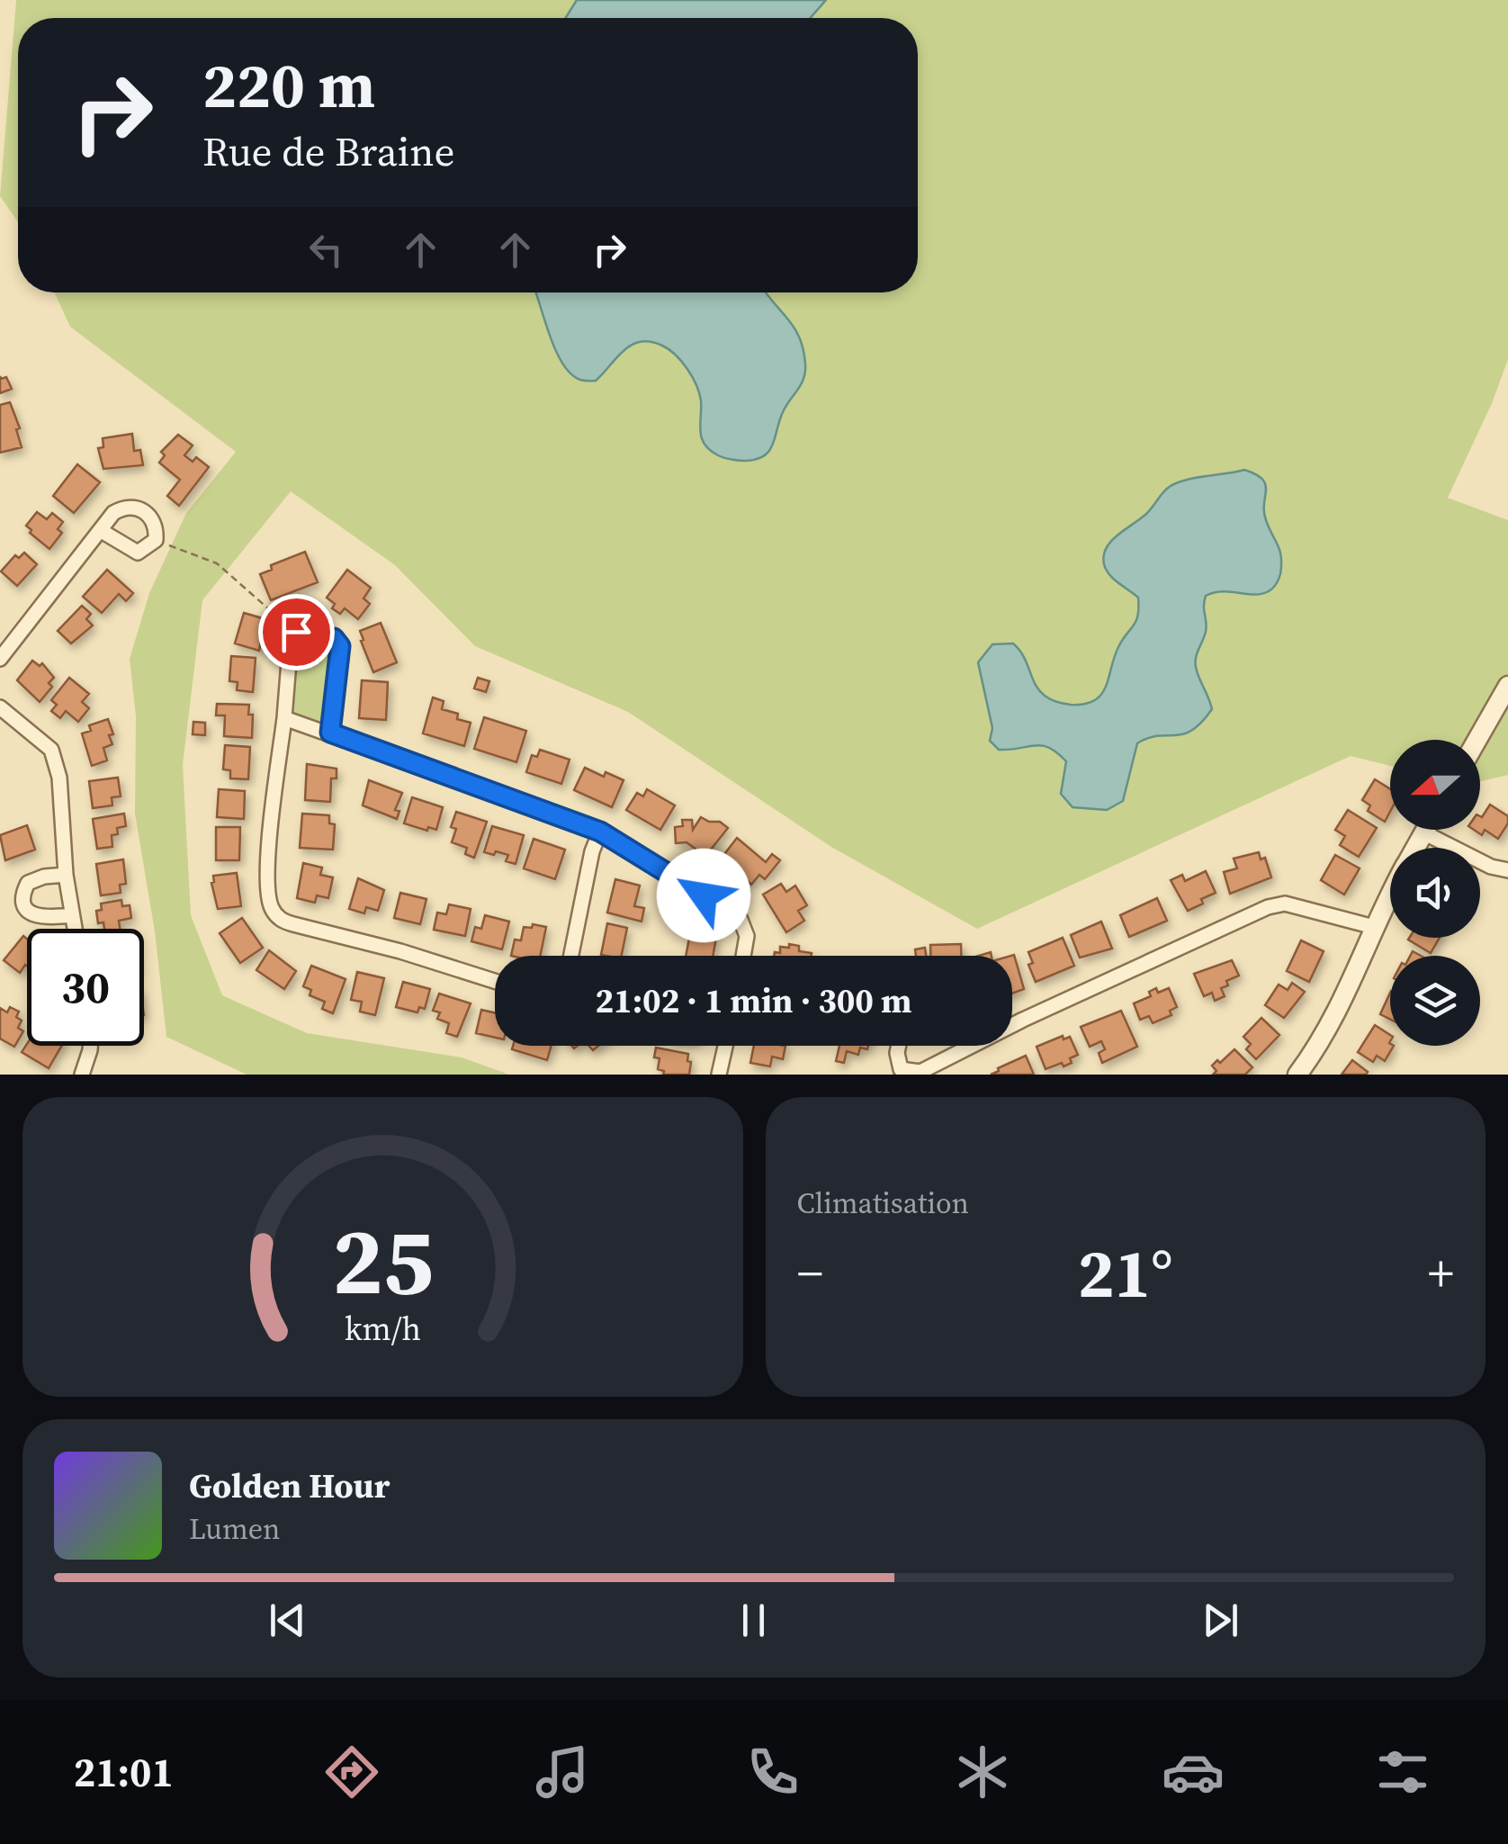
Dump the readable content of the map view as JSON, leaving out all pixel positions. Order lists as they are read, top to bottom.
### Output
{
  "north": "left",
  "page": {
    "turn": ["220 m", "Rue de Braine"],
    "limit": "30",
    "trip": "21:02 · 1 min · 300 m",
    "tile": "Climatisation",
    "heat": ["−", "21°", "+"],
    "song": ["Golden Hour", "Lumen"],
    "tabs": "21:01",
    "gauge": ["25", "km/h"]
  }
}
